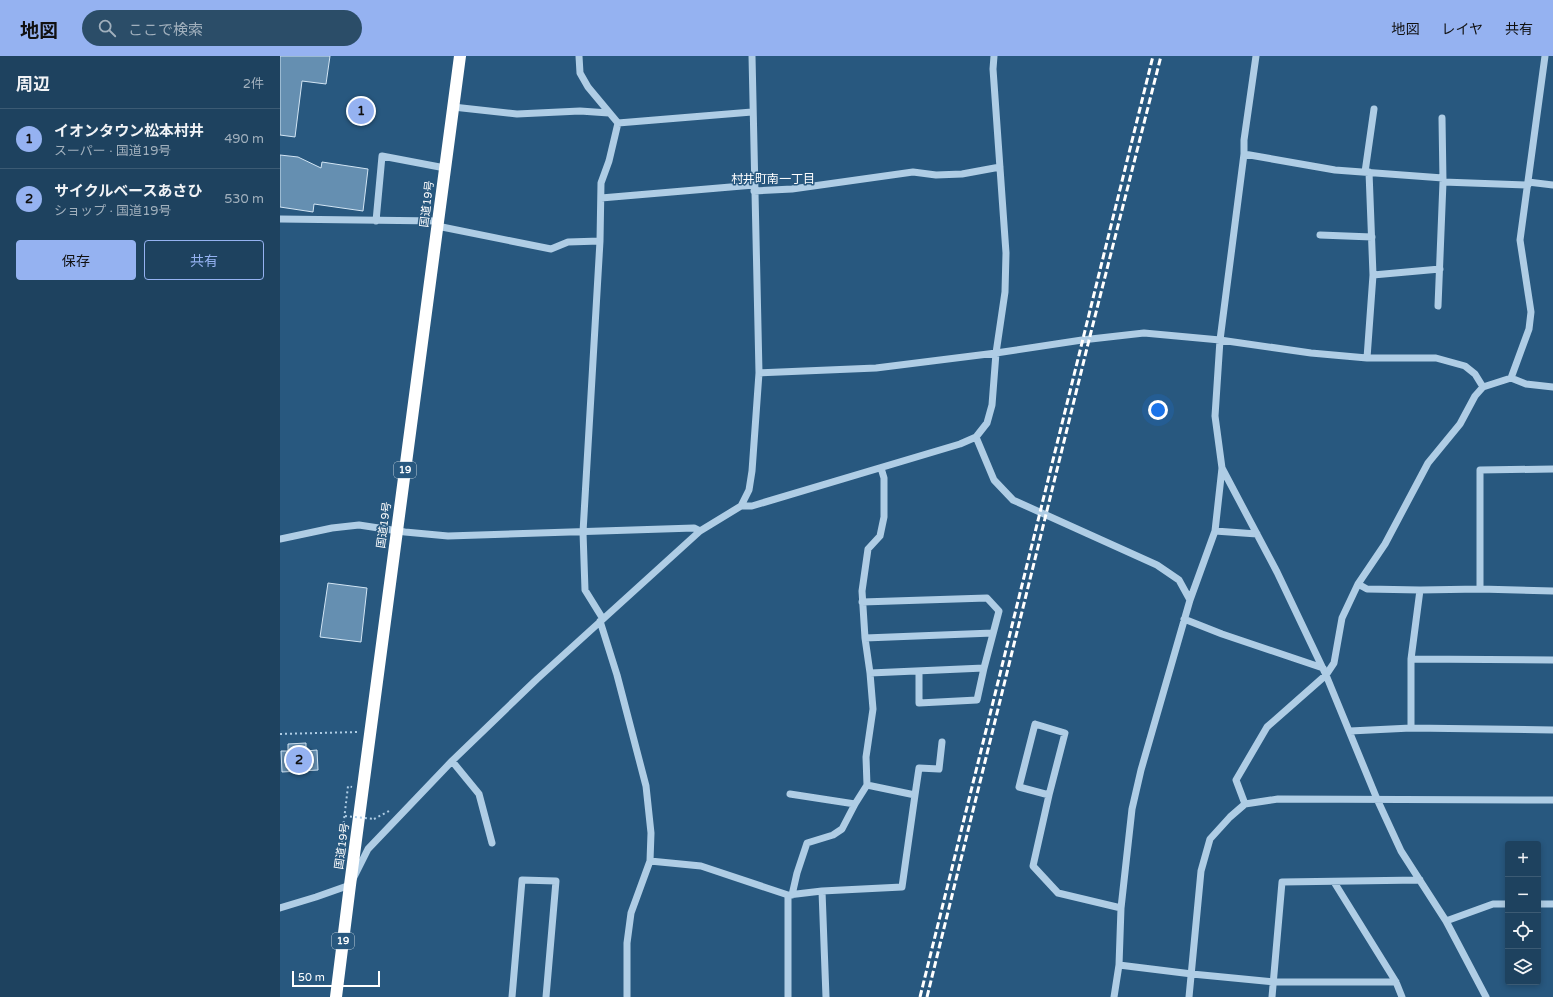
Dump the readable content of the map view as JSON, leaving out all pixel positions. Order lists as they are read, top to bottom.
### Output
{
  "streets": {
    "highway": ["国道19号", "19"]
  },
  "districts": ["村井町南一丁目"],
  "scale_bar": "50 m",
  "page": {
    "header": "地図",
    "search": "ここで検索",
    "nav": ["地図", "レイヤ", "共有"],
    "heading": ["周辺", "2件"],
    "pins": ["1", "2"],
    "list": [
      {
        "mark": "1",
        "name": "イオンタウン松本村井",
        "note": "スーパー · 国道19号",
        "value": "490 m"
      },
      {
        "mark": "2",
        "name": "サイクルベースあさひ",
        "note": "ショップ · 国道19号",
        "value": "530 m"
      }
    ],
    "buttons": ["保存", "共有"],
    "map_buttons": ["+", "−"],
    "scale": "50 m"
  }
}
